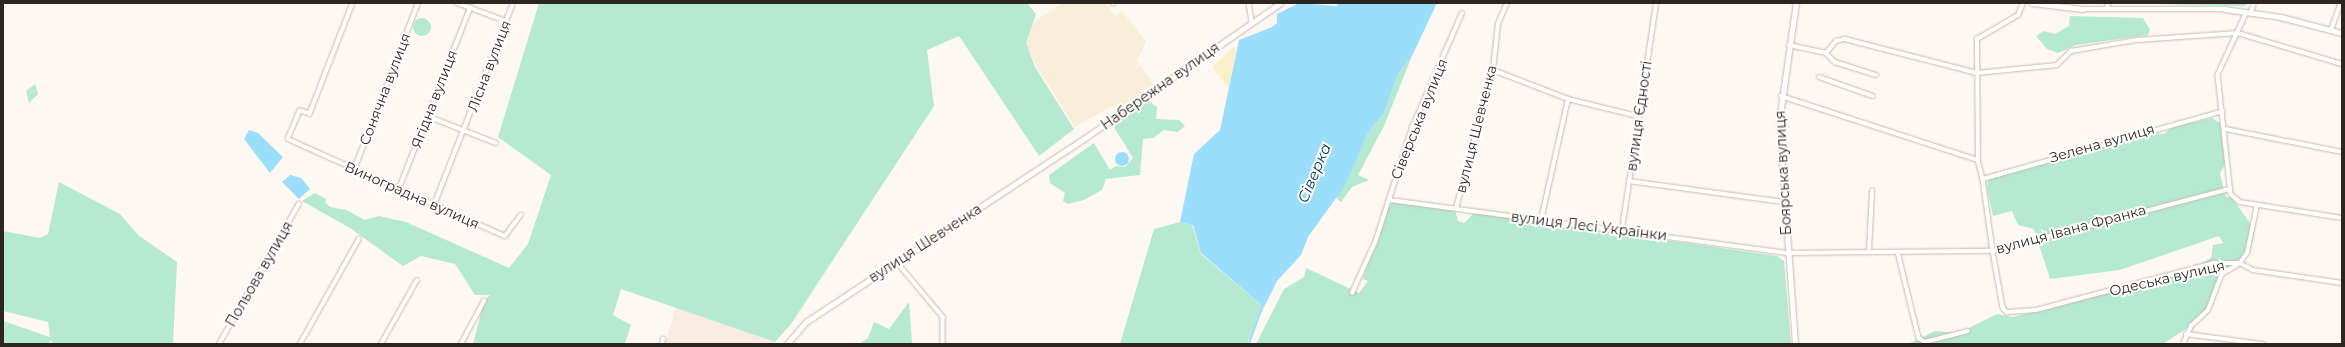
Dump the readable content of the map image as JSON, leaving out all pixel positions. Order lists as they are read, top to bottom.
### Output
{
  "streets": {
    "street": [
      "Лісна вулиця",
      "Набережна вулиця",
      "Сонячна вулиця",
      "Ягідна вулиця",
      "вулиця Єдності",
      "Сіверська вулиця",
      "вулиця Шевченка",
      "Зелена вулиця",
      "Боярська вулиця",
      "Виноградна вулиця",
      "вулиця Лесі Українки",
      "вулиця Івана Франка",
      "Польова вулиця",
      "Одеська вулиця"
    ]
  },
  "crossings": [
    ["Лісна вулиця", "Виноградна вулиця"],
    ["Набережна вулиця", "вулиця Шевченка"],
    ["Сонячна вулиця", "Виноградна вулиця"],
    ["Ягідна вулиця", "Виноградна вулиця"],
    ["вулиця Єдності", "вулиця Лесі Українки"],
    ["Сіверська вулиця", "вулиця Лесі Українки"],
    ["вулиця Шевченка", "вулиця Лесі Українки"],
    ["Боярська вулиця", "вулиця Лесі Українки"],
    ["Боярська вулиця", "вулиця Івана Франка"],
    ["вулиця Лесі Українки", "вулиця Івана Франка"],
    ["вулиця Івана Франка", "Одеська вулиця"]
  ],
  "water": ["Сіверка"]
}
